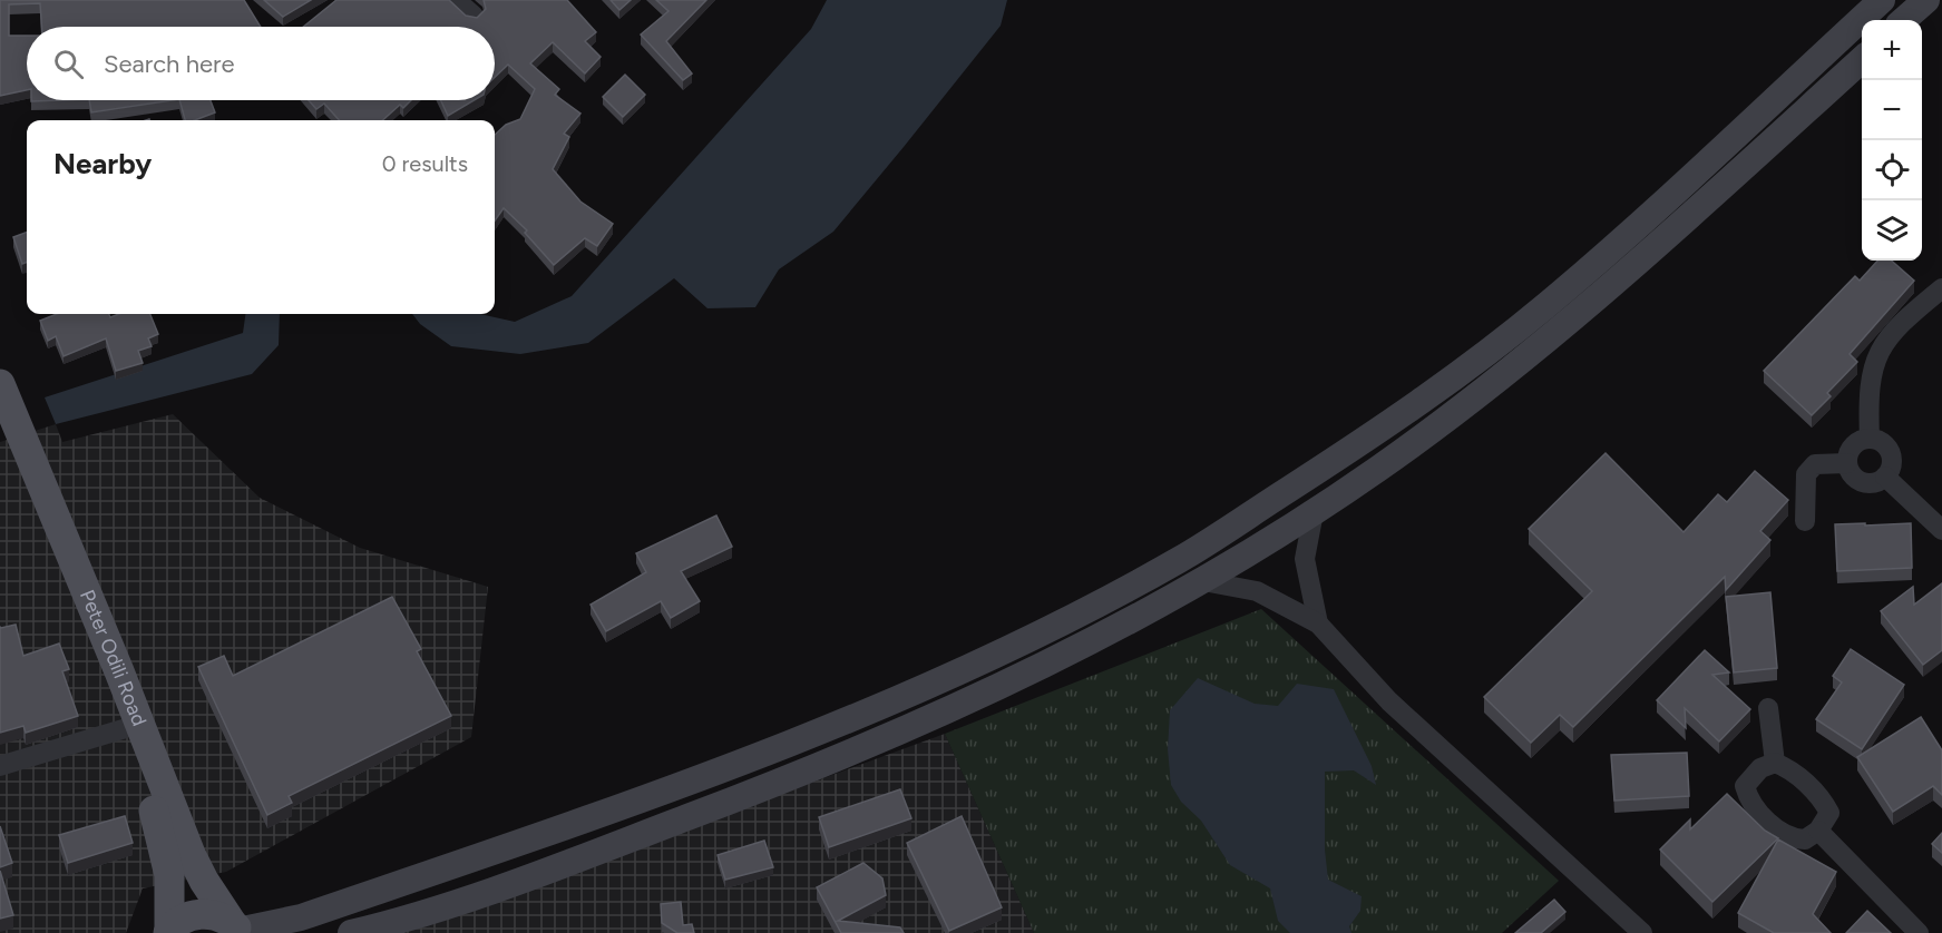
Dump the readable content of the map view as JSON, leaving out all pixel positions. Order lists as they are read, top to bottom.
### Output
{
  "streets": {
    "main road": ["Peter Odili Road"]
  },
  "page": {
    "map_buttons": ["+", "−"],
    "search": "Search here",
    "heading": ["Nearby", "0 results"]
  }
}
